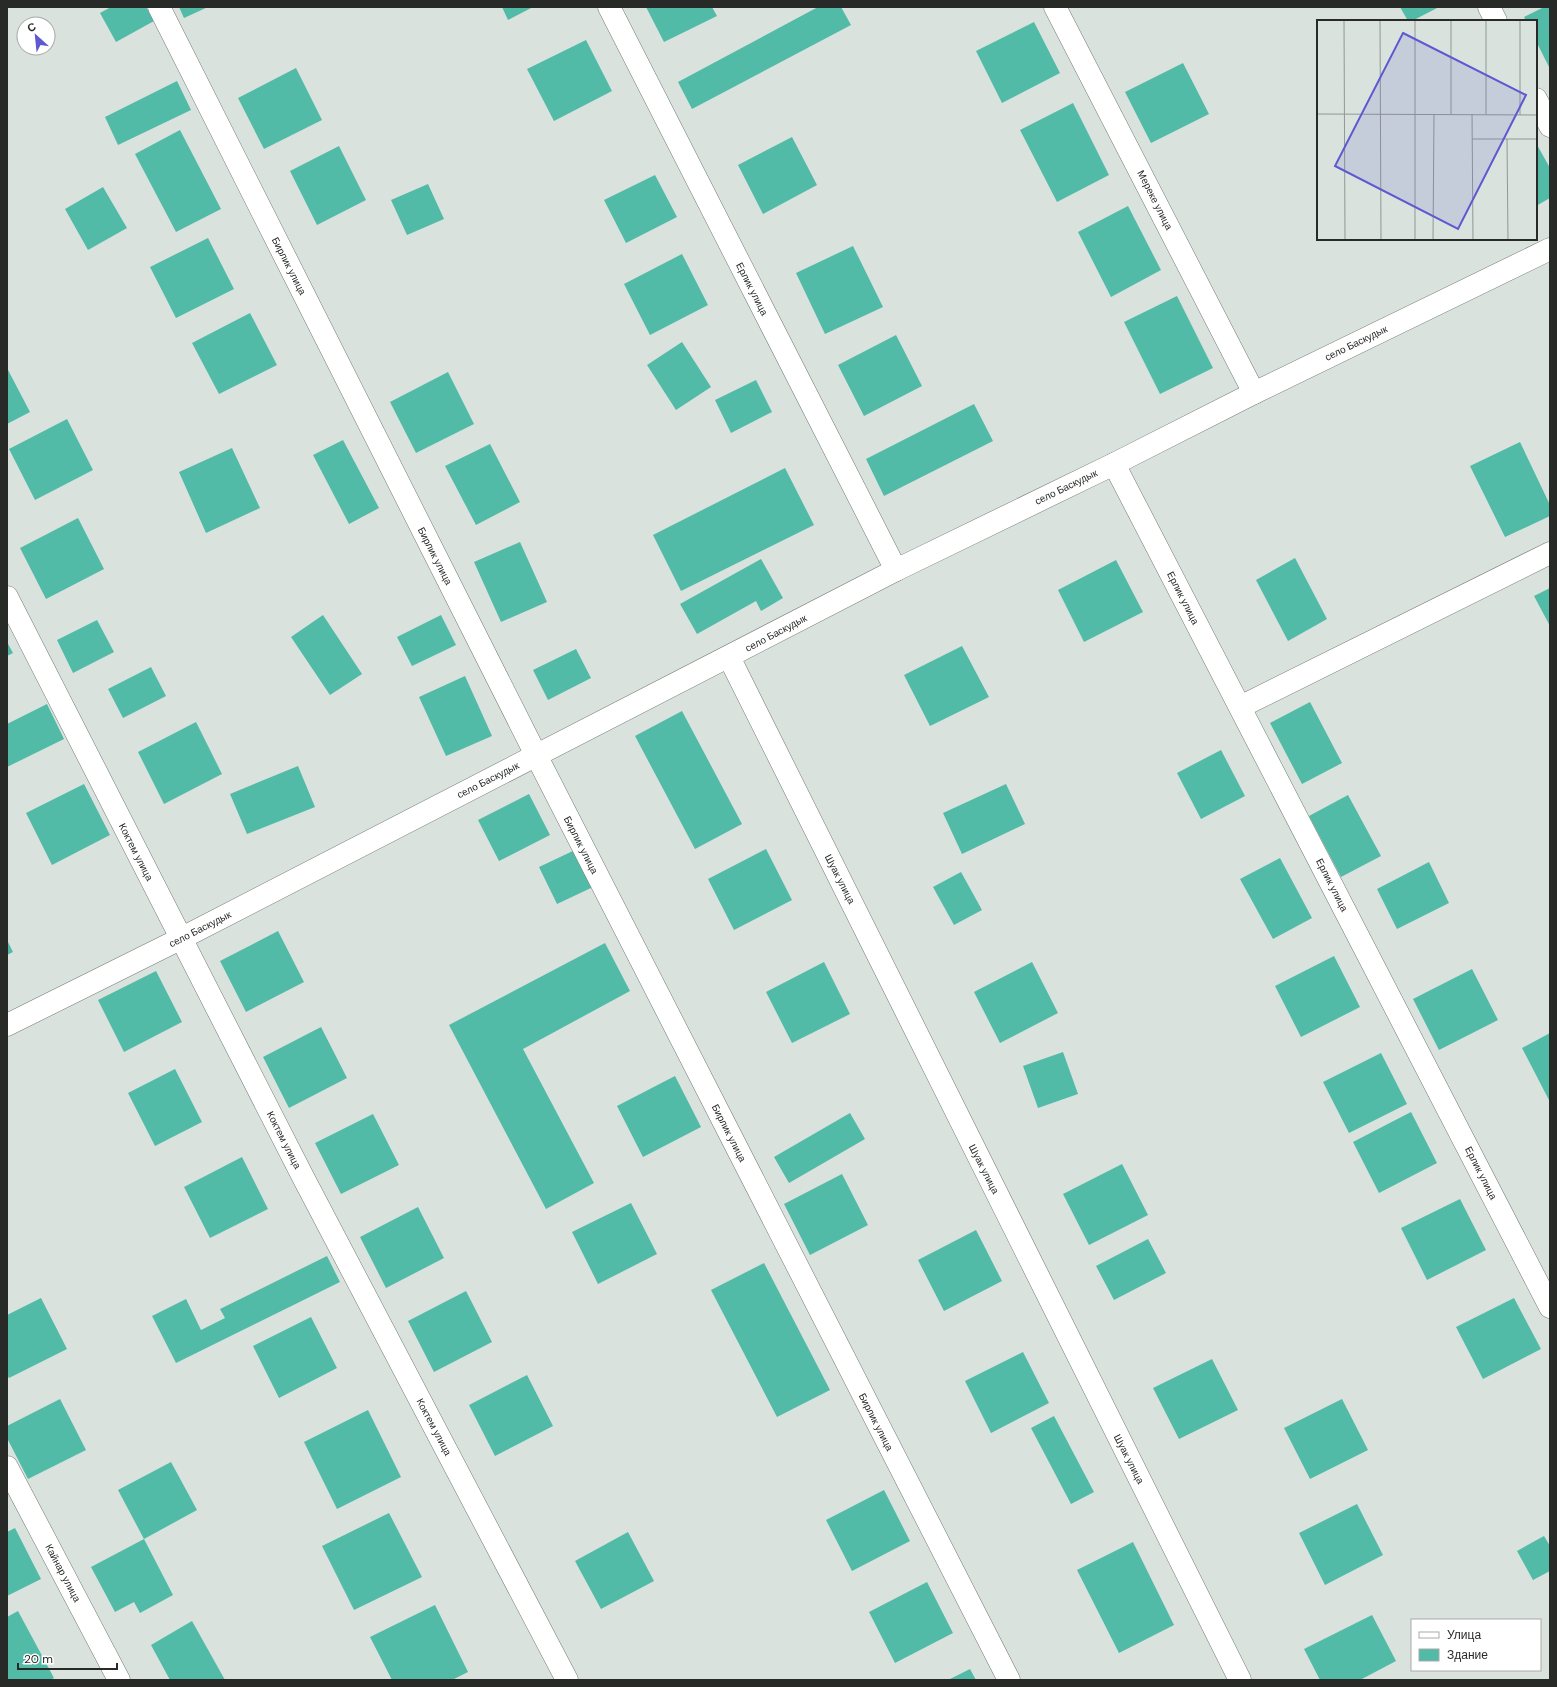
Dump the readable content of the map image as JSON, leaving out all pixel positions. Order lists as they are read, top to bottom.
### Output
{
  "streets": {
    "street": [
      "Мереке улица",
      "Бирлик улица",
      "Ерлик улица",
      "село Баскудык",
      "Коктем улица",
      "Шуак улица",
      "Кайнар улица"
    ]
  },
  "crossings": [
    ["Мереке улица", "село Баскудык"],
    ["Бирлик улица", "село Баскудык"],
    ["Ерлик улица", "село Баскудык"],
    ["село Баскудык", "Коктем улица"],
    ["село Баскудык", "Шуак улица"]
  ],
  "legend": ["Улица", "Здание"],
  "scale_bar": "20 m",
  "north": "top left"
}
